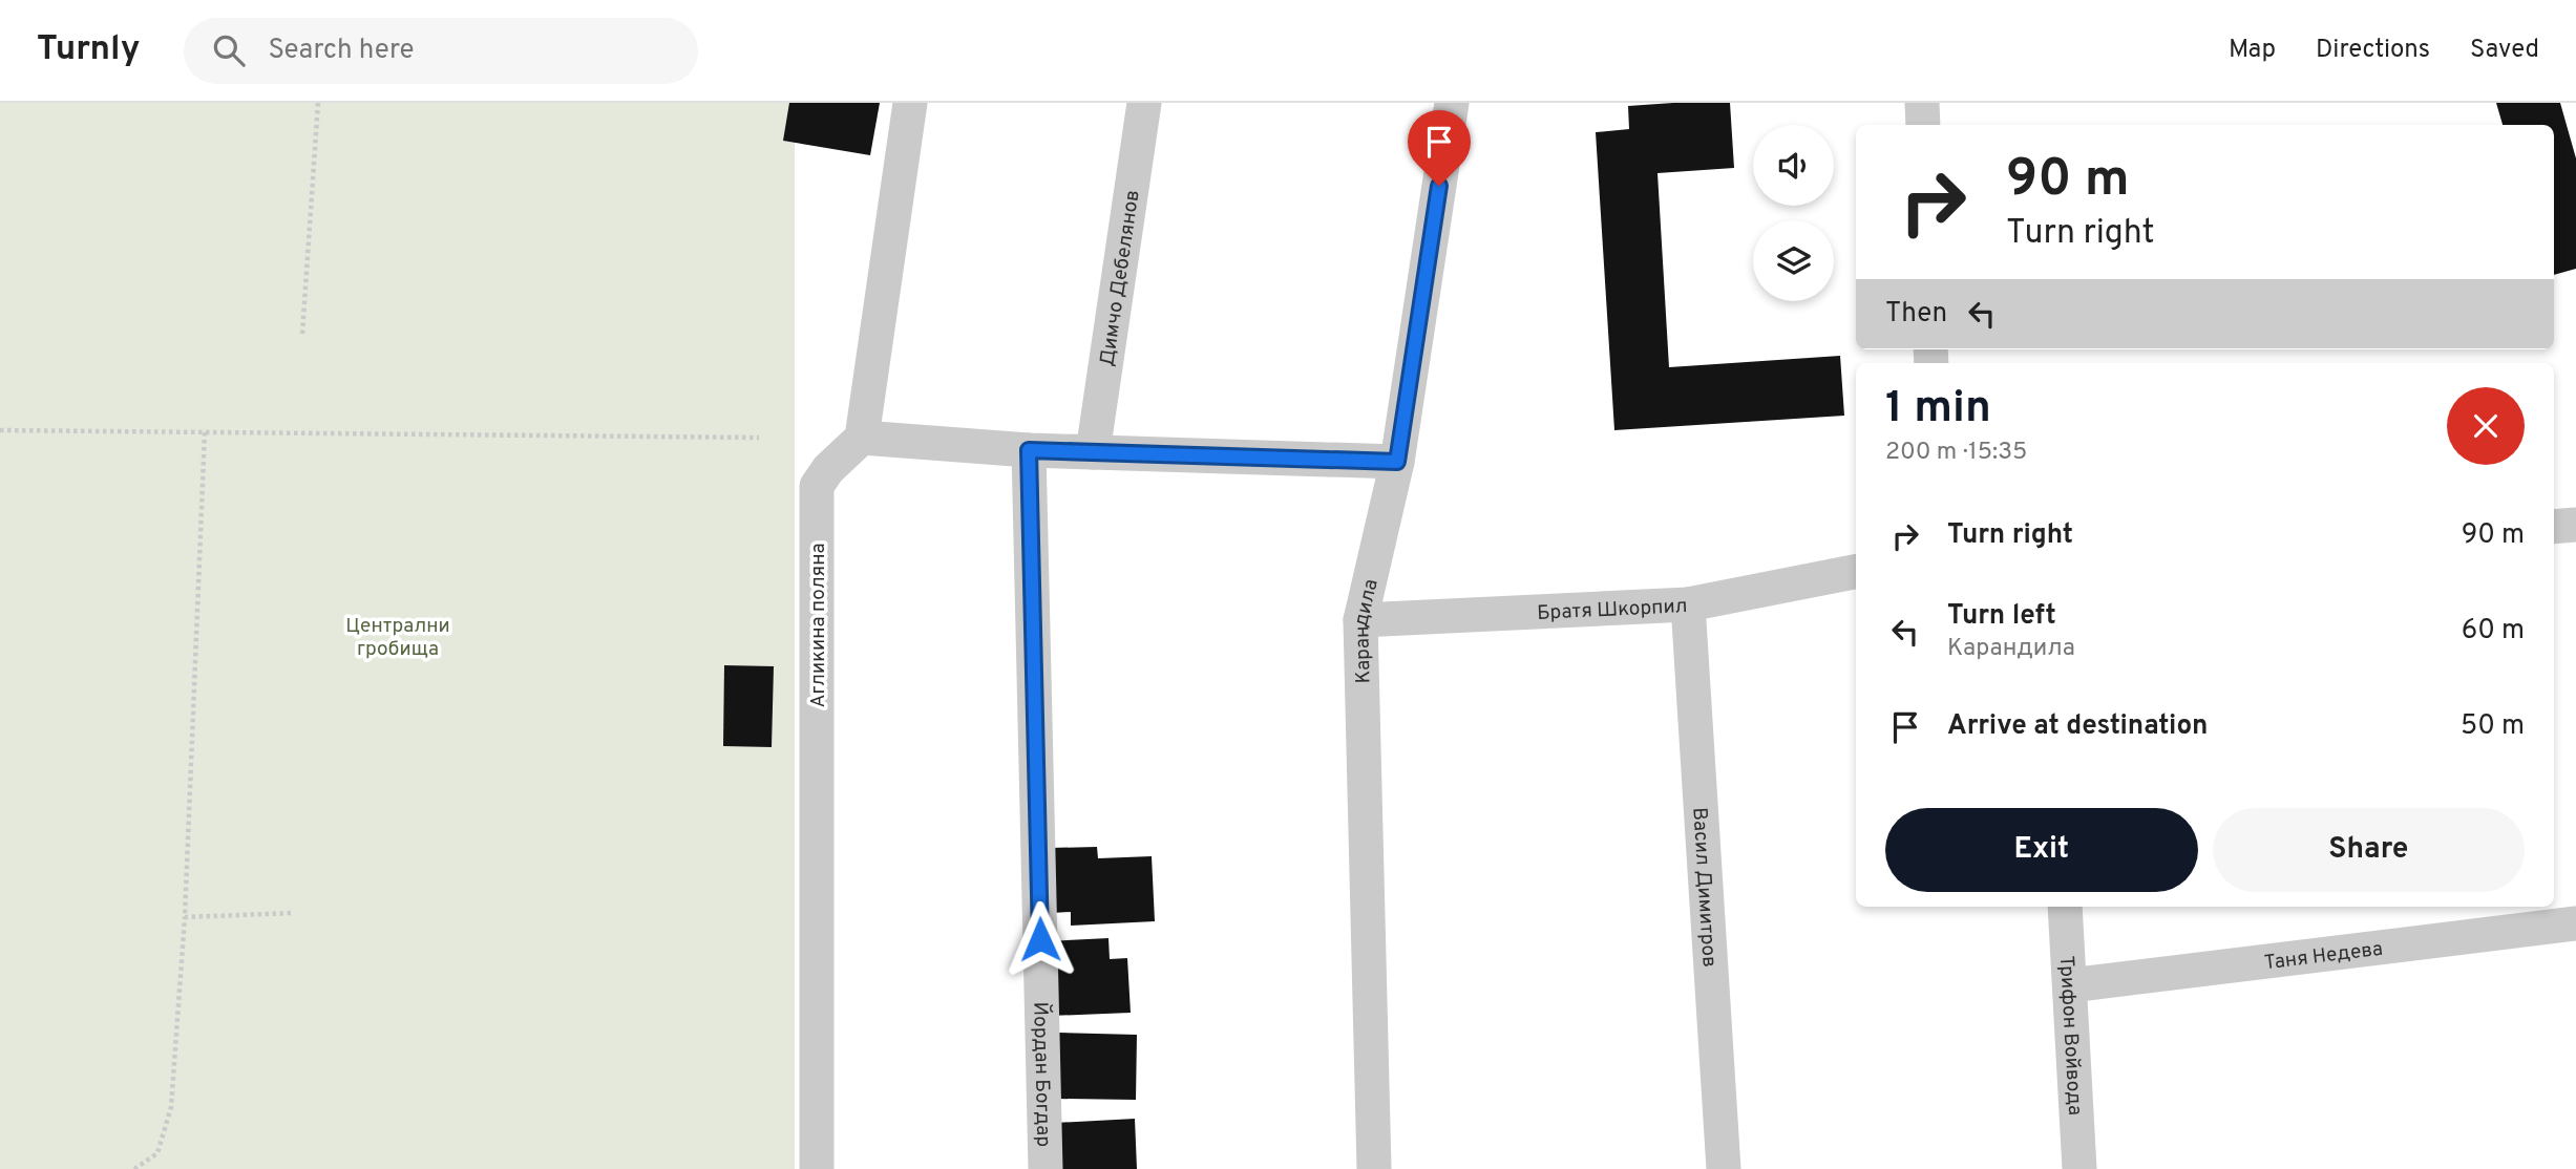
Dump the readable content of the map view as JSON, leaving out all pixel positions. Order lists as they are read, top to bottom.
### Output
{
  "streets": {
    "street": [
      "Димчо Дебелянов",
      "Братя Шкорпил",
      "Агликина поляна",
      "Карандила",
      "Васил Димитров",
      "Таня Недева",
      "Трифон Войвода",
      "Йордан Богдар"
    ]
  },
  "crossings": [
    ["Братя Шкорпил", "Карандила"],
    ["Братя Шкорпил", "Васил Димитров"],
    ["Таня Недева", "Трифон Войвода"]
  ],
  "parks": ["Централни гробища"],
  "page": {
    "header": "Turnly",
    "search": "Search here",
    "nav": ["Map", "Directions", "Saved"],
    "turn": ["90 m", "Turn right"],
    "then": "Then",
    "heading": ["1 min", "200 m · 15:35"],
    "list": [
      {
        "name": "Turn right",
        "value": "90 m"
      },
      {
        "name": "Turn left",
        "note": "Карандила",
        "value": "60 m"
      },
      {
        "name": "Arrive at destination",
        "value": "50 m"
      }
    ],
    "buttons": ["Exit", "Share"]
  }
}
